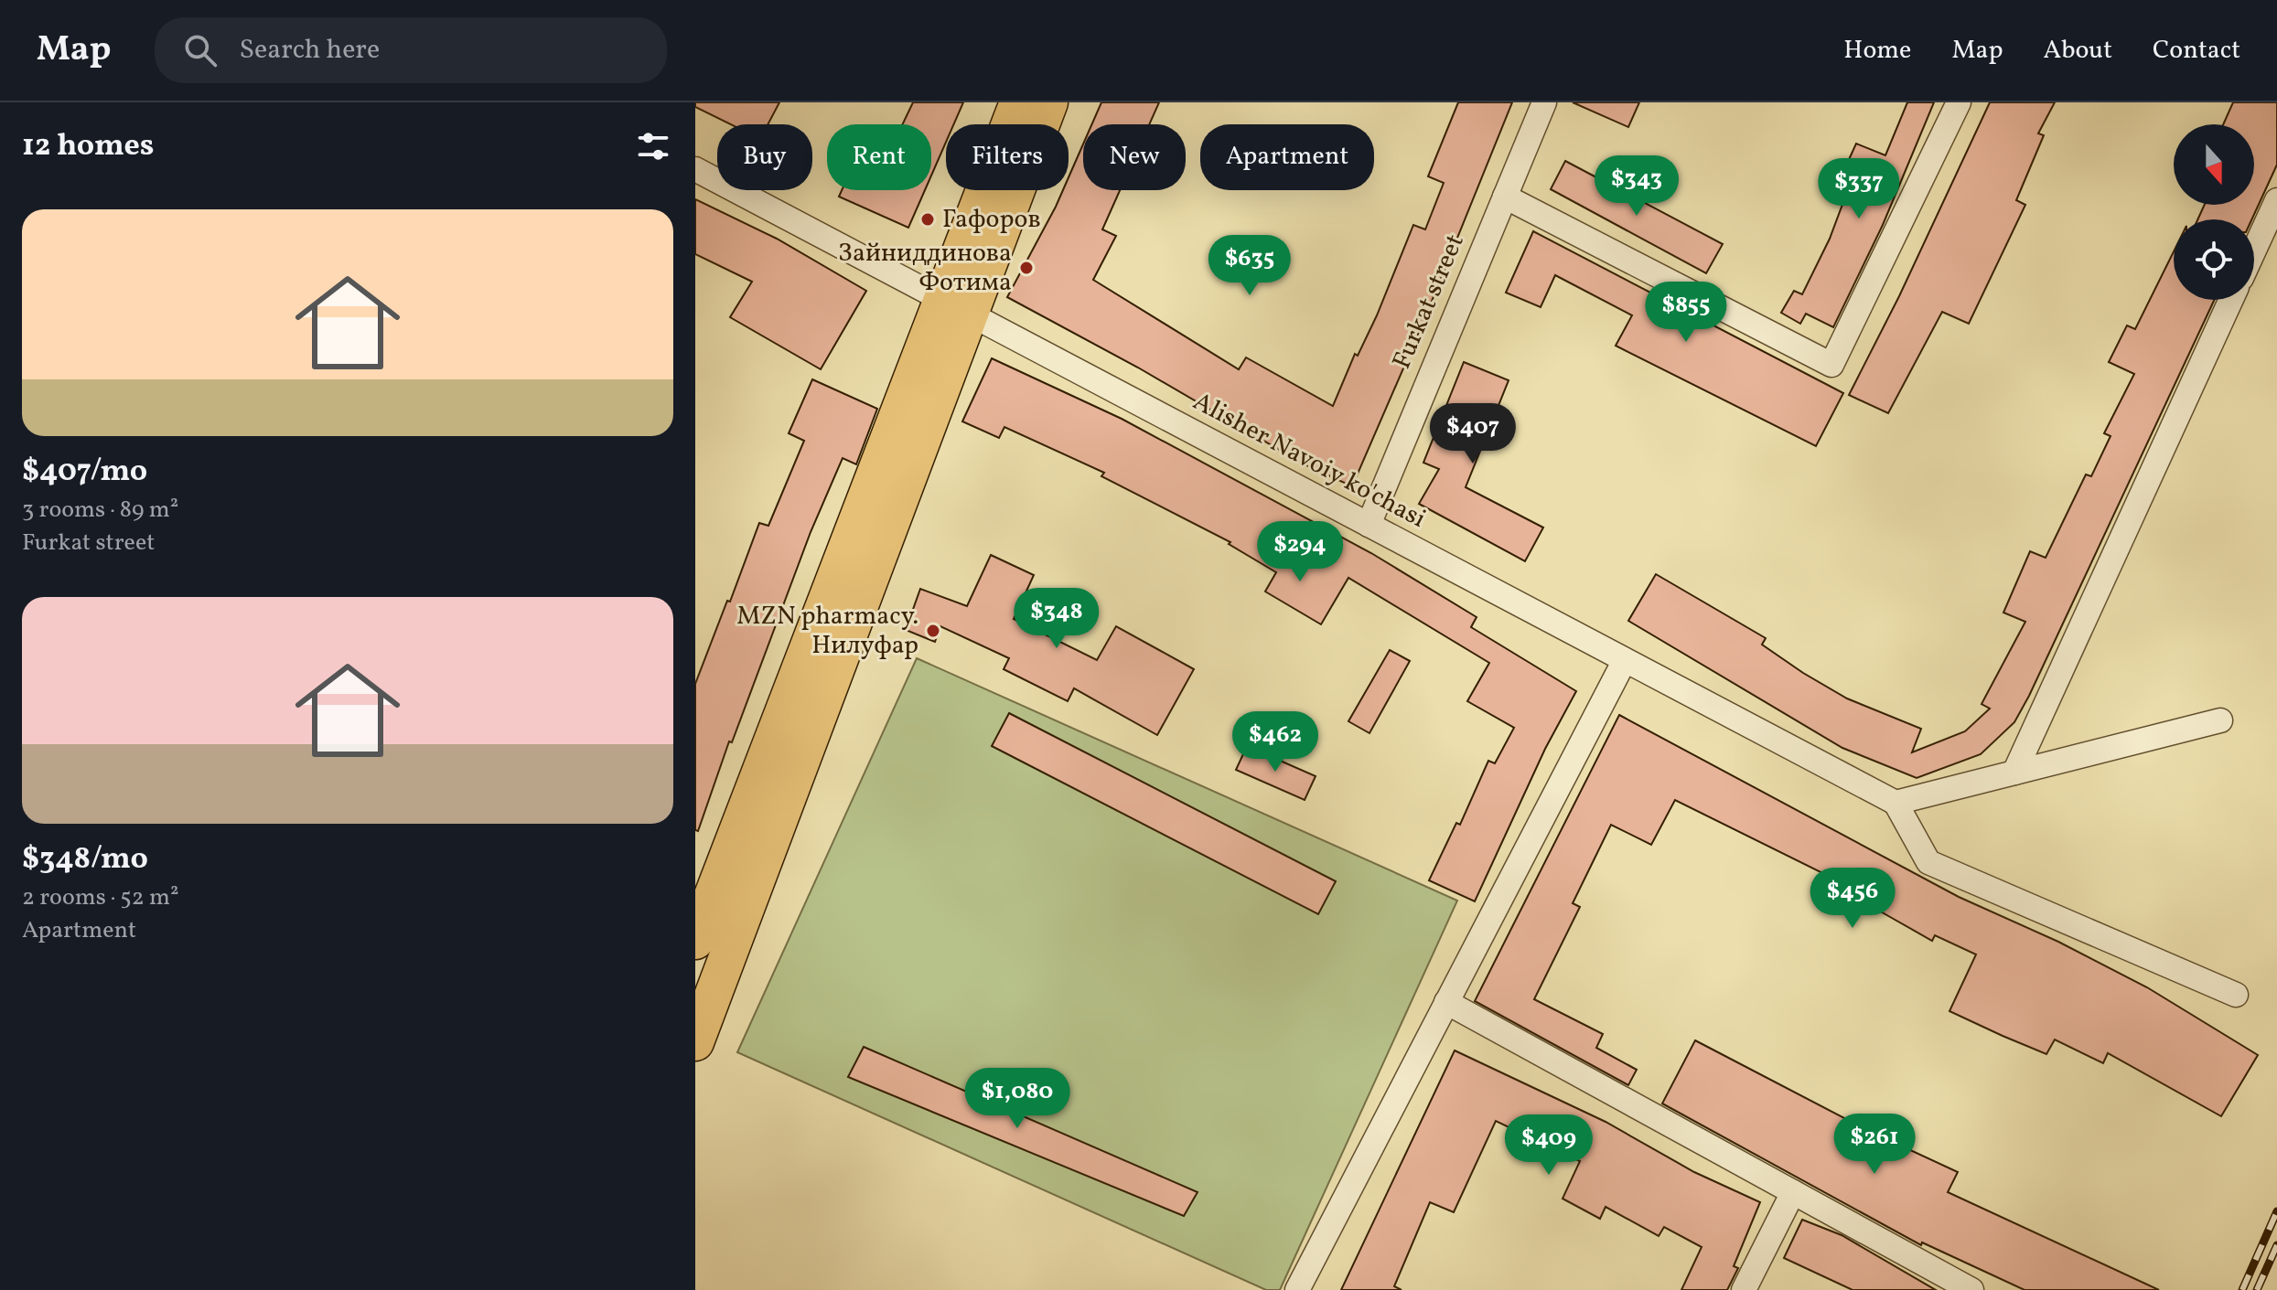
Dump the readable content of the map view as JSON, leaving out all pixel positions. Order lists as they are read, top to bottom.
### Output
{
  "streets": {
    "street": ["Furkat street", "Alisher Navoiy ko'chasi"]
  },
  "crossings": [
    ["Furkat street", "Alisher Navoiy ko'chasi"]
  ],
  "places": ["Гафоров", "Зайниддинова Фотима", "MZN pharmacy. Нилуфар"],
  "north": "bottom",
  "page": {
    "header": "Map",
    "search": "Search here",
    "nav": [
      "Home",
      "Map",
      "About",
      "Contact"
    ],
    "heading": "12 homes",
    "chip": [
      "Buy",
      "Rent",
      "Filters",
      "New",
      "Apartment"
    ],
    "price": [
      "$343",
      "$337",
      "$635",
      "$855",
      "$407",
      "$294",
      "$348",
      "$462",
      "$456",
      "$1,080",
      "$261",
      "$409"
    ],
    "list": [
      {
        "name": "$407/mo",
        "note": "3 rooms · 89 m² · Furkat street"
      },
      {
        "name": "$348/mo",
        "note": "2 rooms · 52 m² · Apartment"
      }
    ]
  }
}
